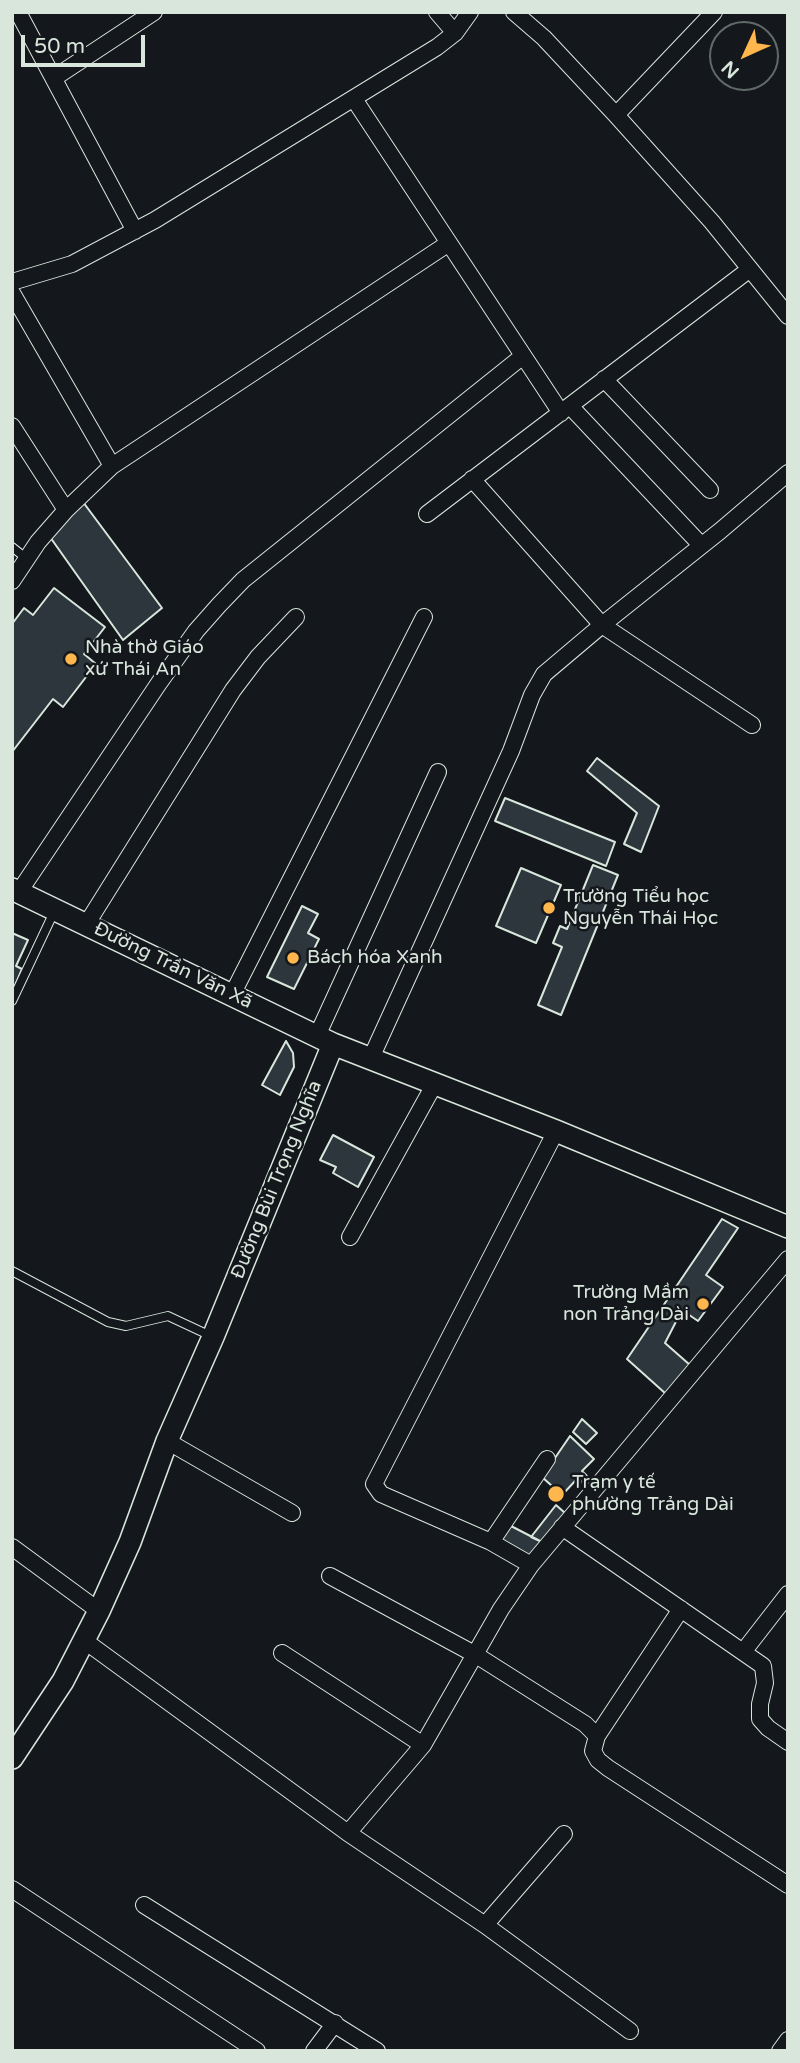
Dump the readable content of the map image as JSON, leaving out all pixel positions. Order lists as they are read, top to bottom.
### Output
{
  "streets": {
    "street": ["Đường Trần Văn Xã", "Đường Bùi Trọng Nghĩa"]
  },
  "crossings": [
    ["Đường Trần Văn Xã", "Đường Bùi Trọng Nghĩa"]
  ],
  "places": [
    "Nhà thờ Giáo xứ Thái An",
    "Trường Tiểu học Nguyễn Thái Học",
    "Bách hóa Xanh",
    "Trường Mầm non Trảng Dài",
    "Trạm y tế phường Trảng Dài"
  ],
  "scale_bar": "50 m",
  "north": "bottom left"
}
